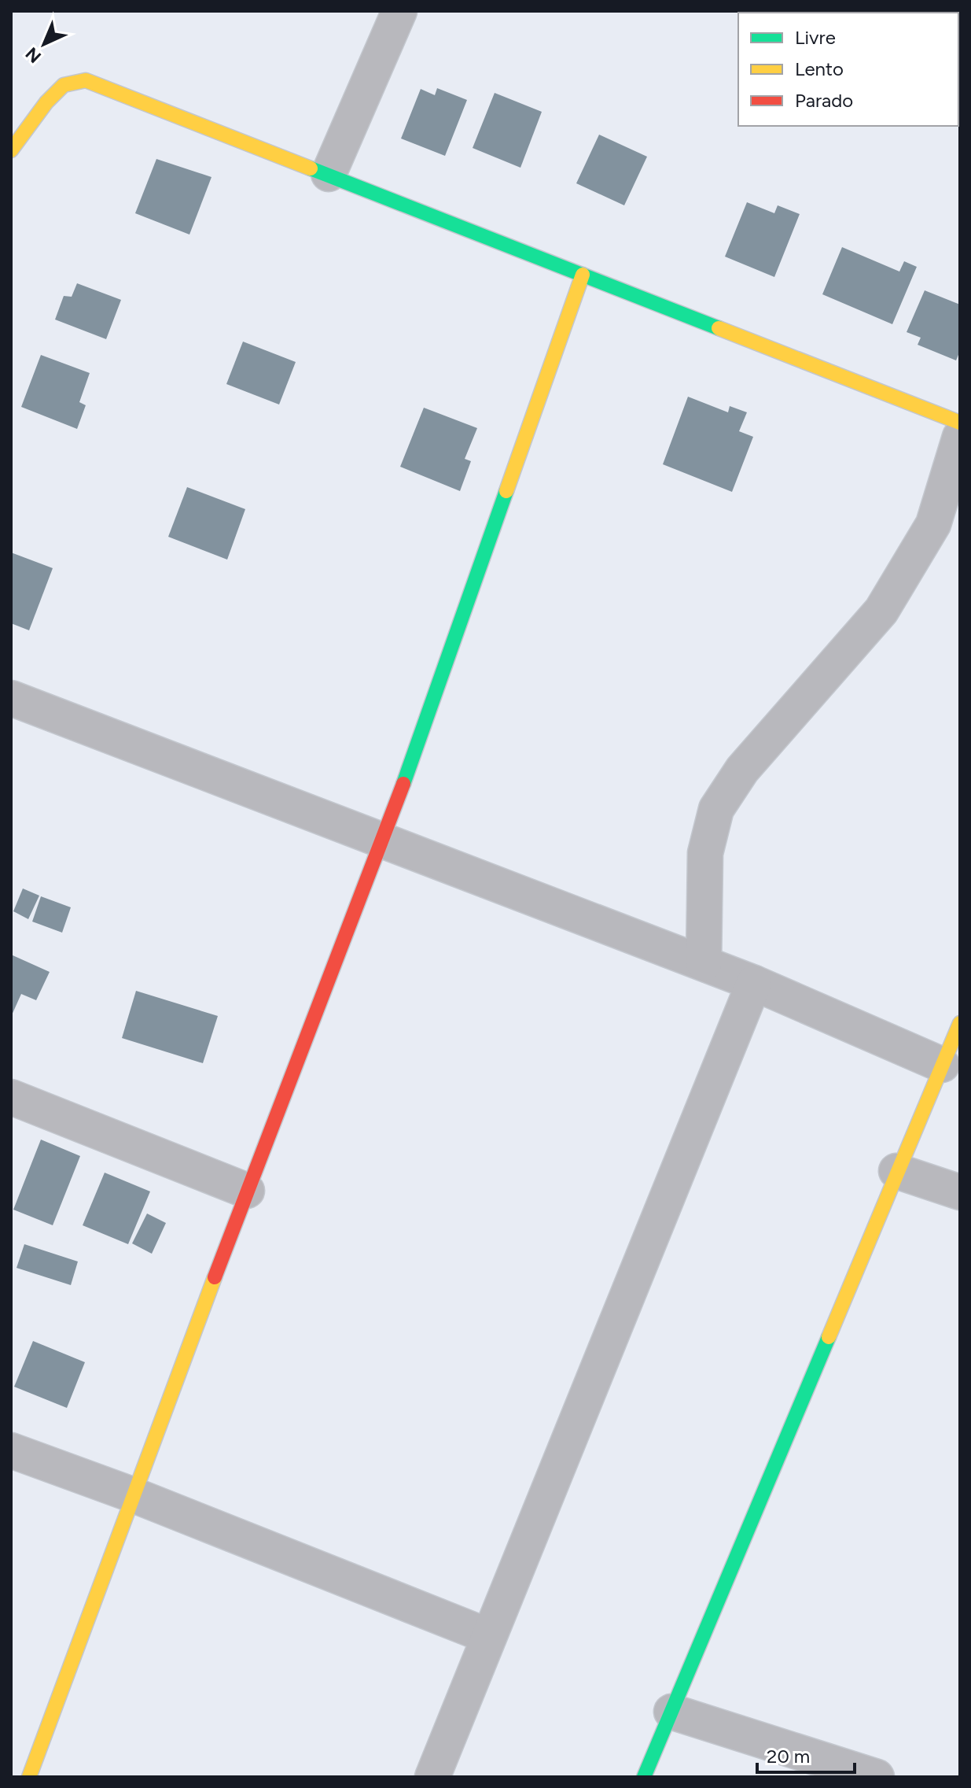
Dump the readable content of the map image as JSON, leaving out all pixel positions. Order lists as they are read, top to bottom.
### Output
{
  "legend": ["Livre", "Lento", "Parado"],
  "scale_bar": "20 m",
  "north": "bottom left"
}
